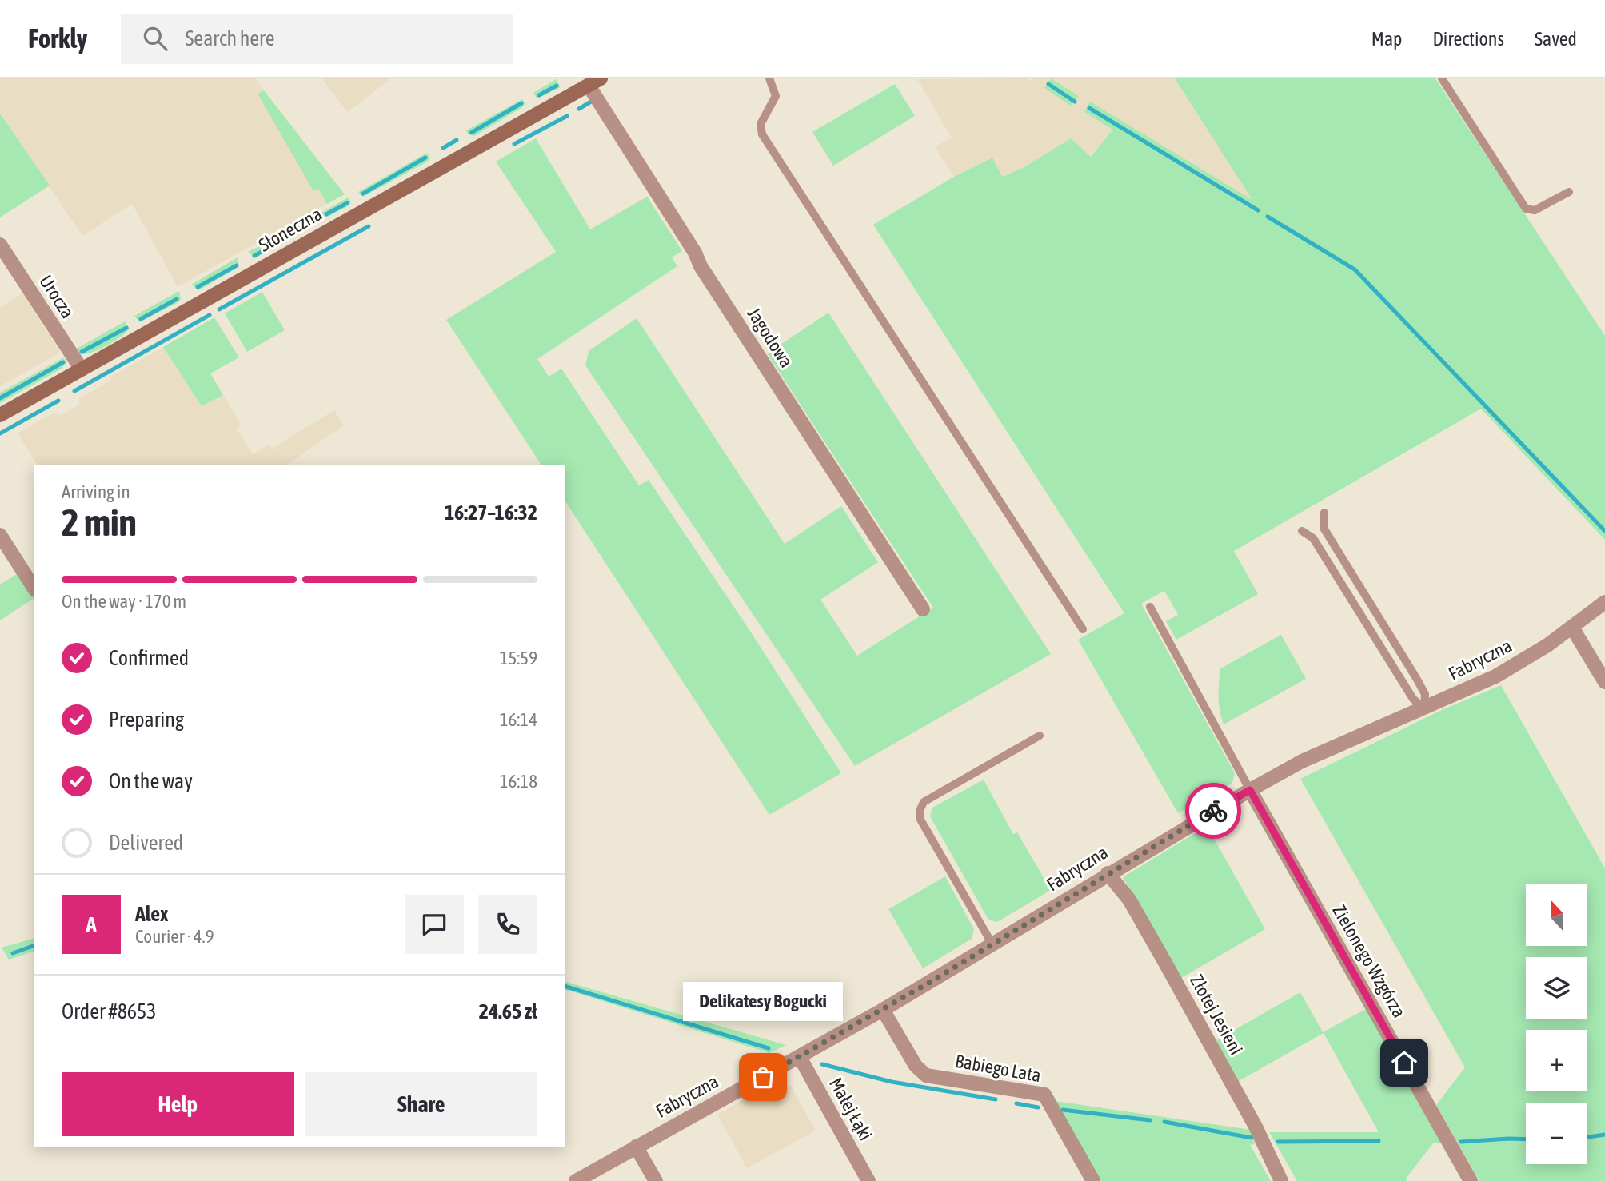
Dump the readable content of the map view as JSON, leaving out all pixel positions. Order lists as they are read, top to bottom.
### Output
{
  "streets": {
    "main road": ["Słoneczna"],
    "street": [
      "Urocza",
      "Jagodowa",
      "Fabryczna",
      "Zielonego Wzgórza",
      "Złotej Jesieni",
      "Babiego Lata",
      "Małej Łąki"
    ]
  },
  "crossings": [
    ["Słoneczna", "Urocza"],
    ["Słoneczna", "Jagodowa"],
    ["Fabryczna", "Zielonego Wzgórza"],
    ["Fabryczna", "Złotej Jesieni"],
    ["Fabryczna", "Babiego Lata"],
    ["Fabryczna", "Małej Łąki"]
  ],
  "places": ["Delikatesy Bogucki"],
  "north": "top",
  "page": {
    "header": "Forkly",
    "search": "Search here",
    "nav": ["Map", "Directions", "Saved"],
    "heading": ["2 min", "Arriving in", "16:27–16:32"],
    "panel": [
      "Alex",
      "Courier · 4.9",
      "Order #8653",
      "24.65 zł"
    ],
    "bar": "On the way · 170 m",
    "list": [
      ["Confirmed", "15:59"],
      ["Preparing", "16:14"],
      ["On the way", "16:18"],
      "Delivered"
    ],
    "map_buttons": ["+", "−"],
    "round": "A",
    "bubble": "Delikatesy Bogucki",
    "buttons": ["Help", "Share"]
  }
}
